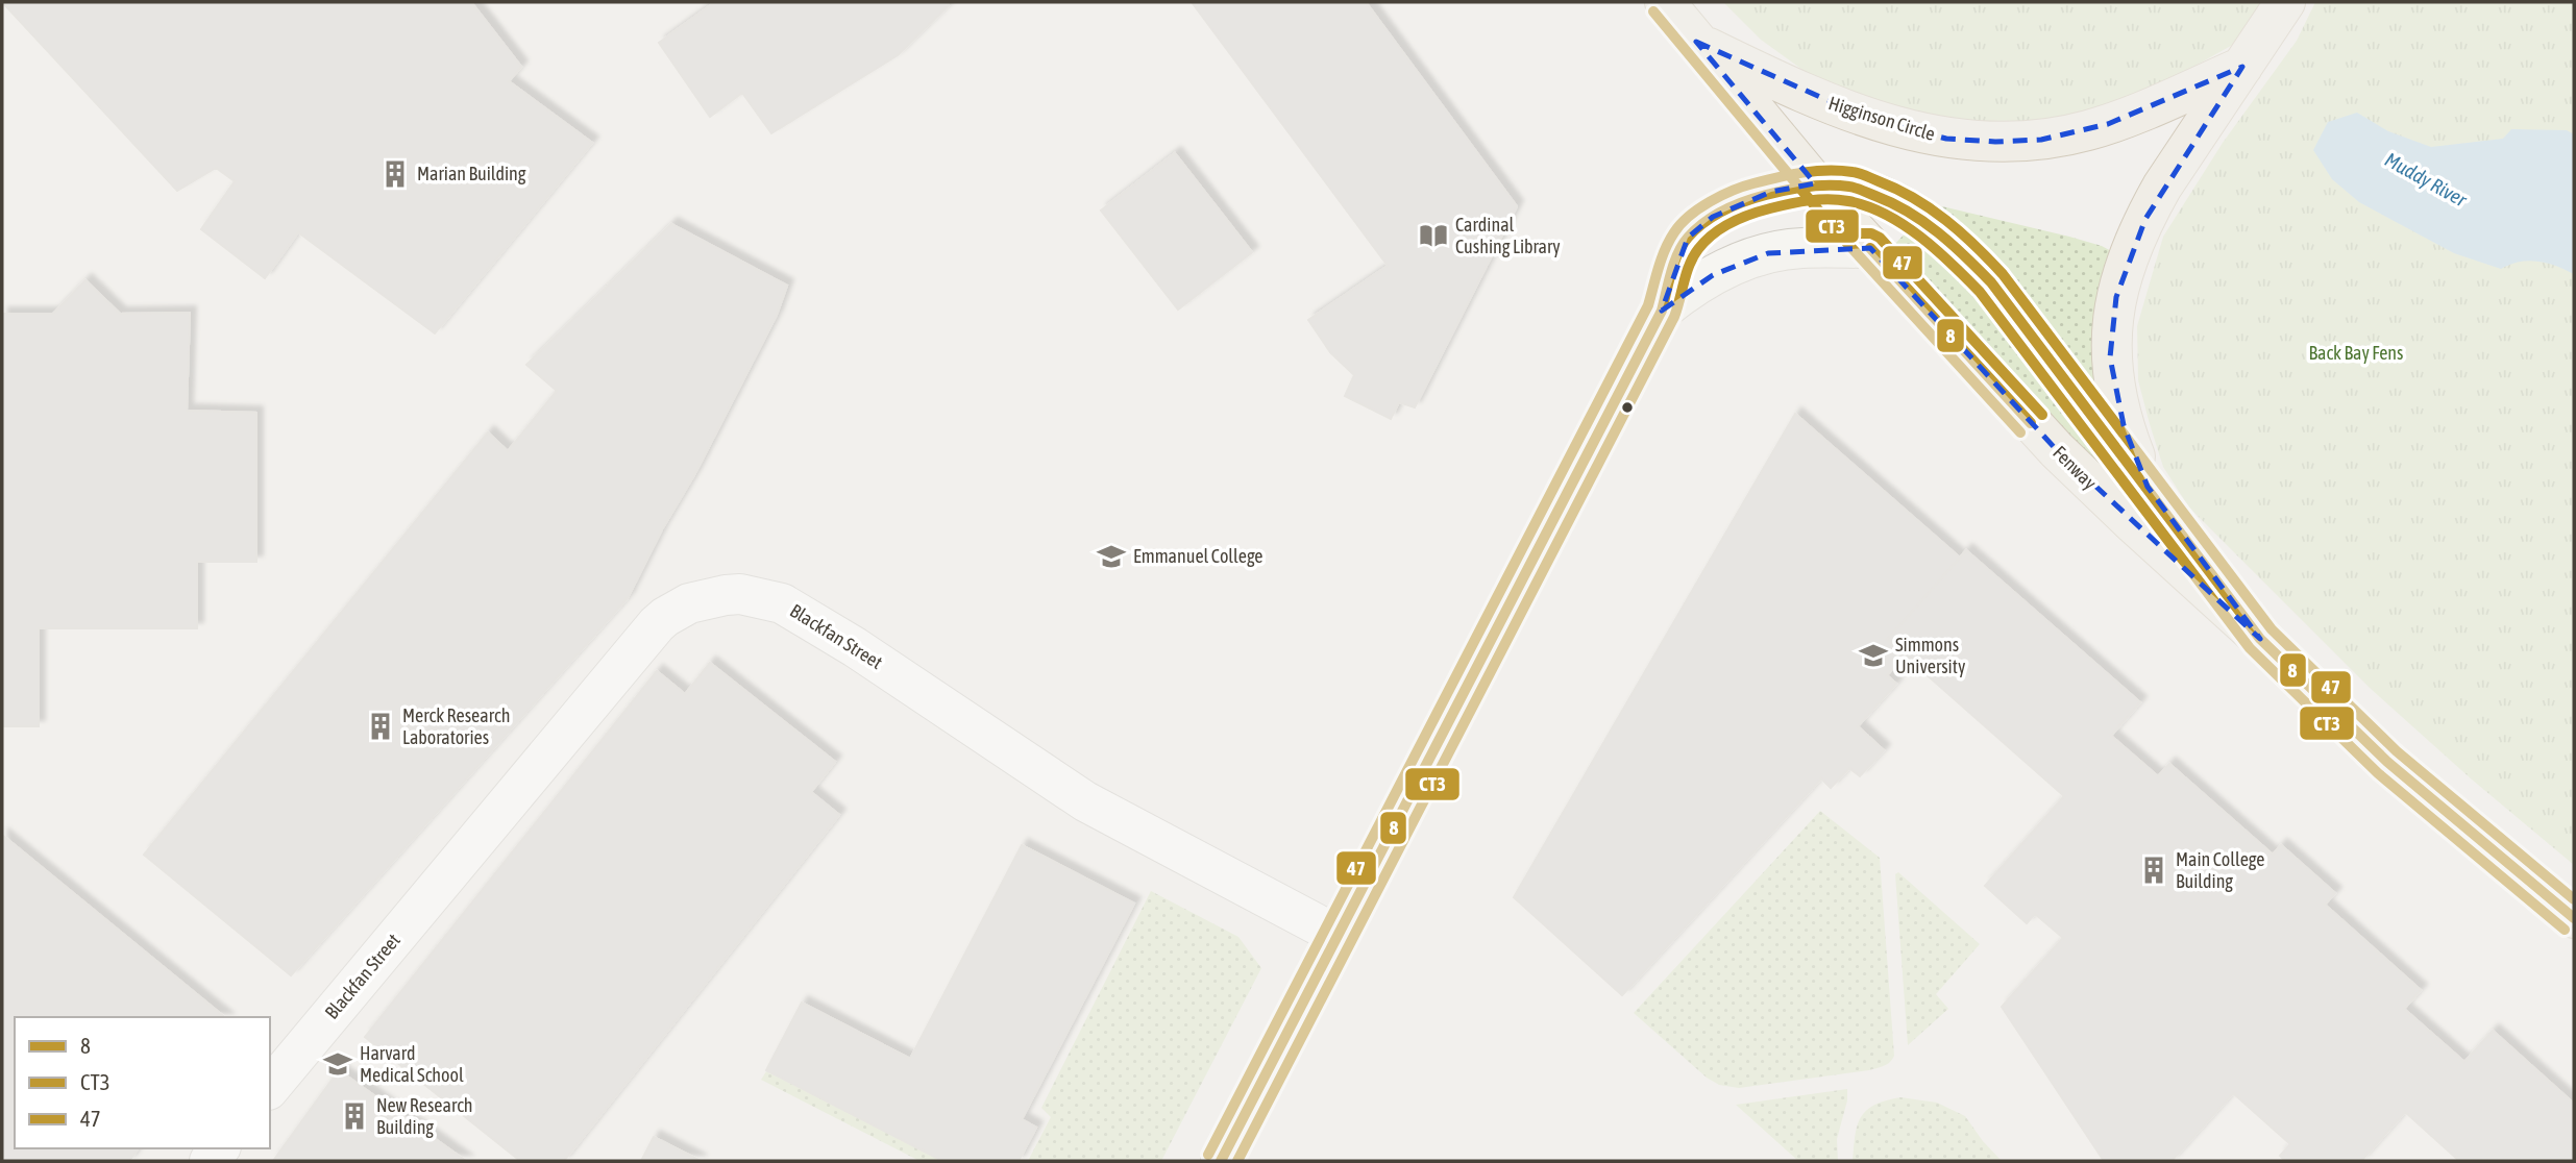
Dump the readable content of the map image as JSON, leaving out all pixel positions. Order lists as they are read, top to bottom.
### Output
{
  "streets": {
    "main road": ["Higginson Circle", "Fenway"],
    "street": ["Blackfan Street"]
  },
  "crossings": [
    ["Higginson Circle", "Fenway"]
  ],
  "water": ["Muddy River"],
  "parks": ["Back Bay Fens"],
  "places": {
    "building": [
      "Marian Building",
      "Merck Research Laboratories",
      "Main College Building",
      "New Research Building"
    ],
    "library": ["Cardinal Cushing Library"],
    "school or university": ["Emmanuel College", "Simmons University", "Harvard Medical School"]
  },
  "lines": ["transit line CT3", "transit line 47", "transit line 8"],
  "legend": ["8", "CT3", "47"]
}
